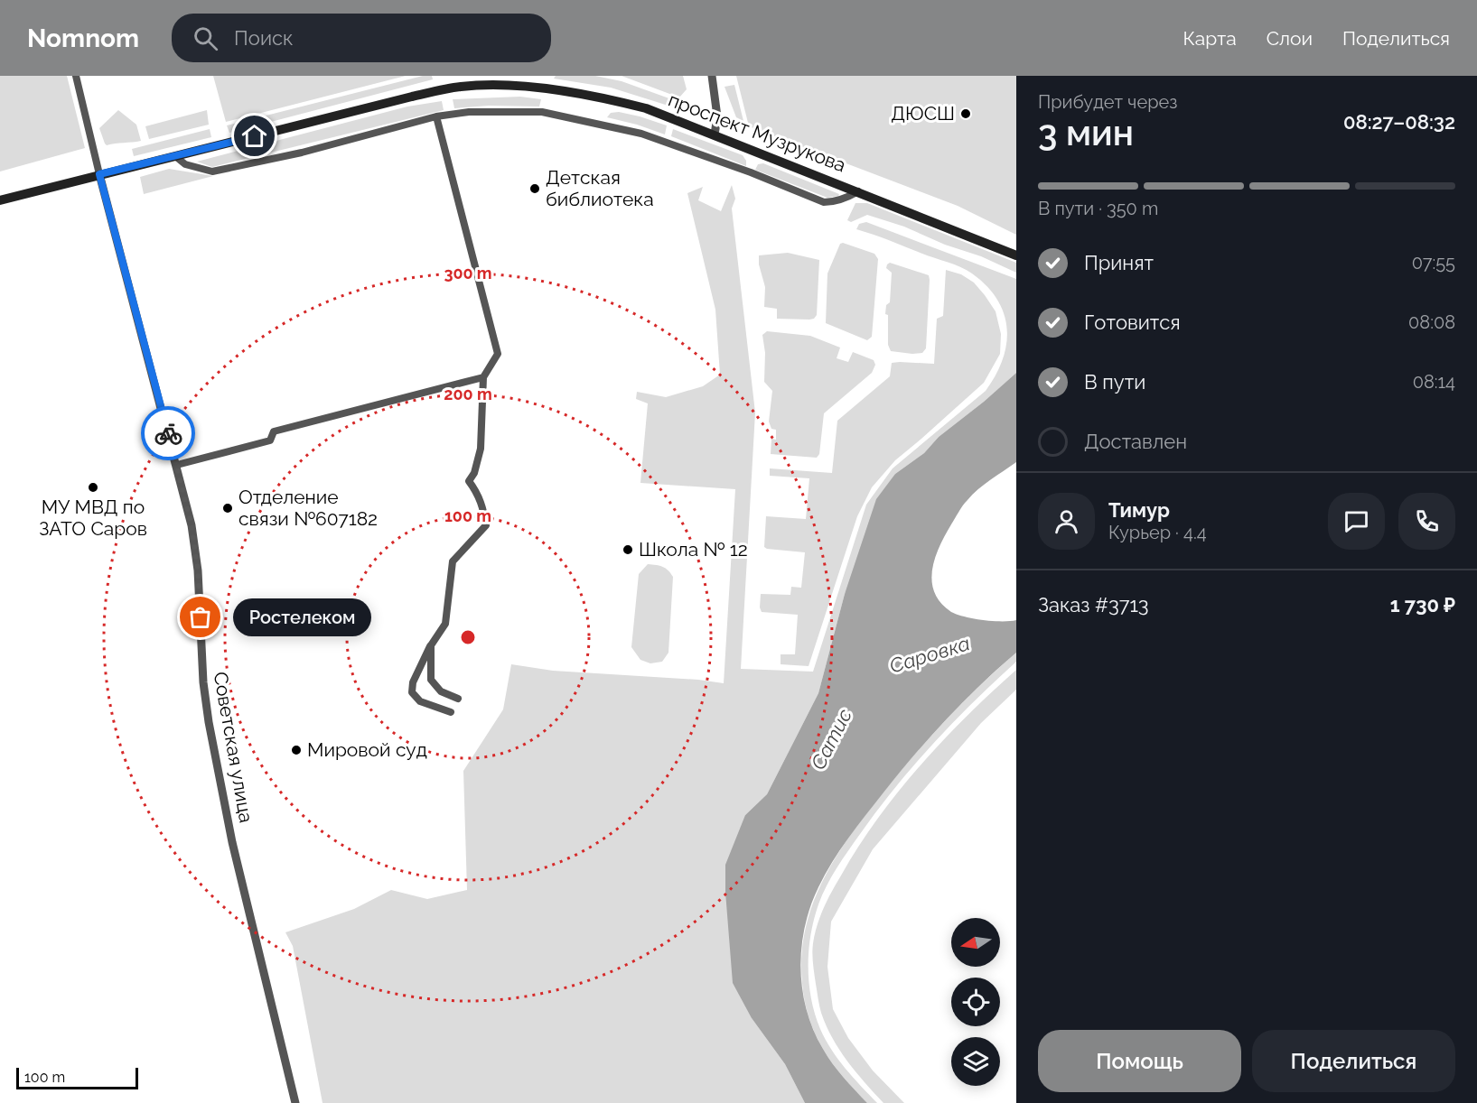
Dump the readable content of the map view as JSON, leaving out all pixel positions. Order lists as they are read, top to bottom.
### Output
{
  "streets": {
    "main road": ["проспект Музрукова"],
    "street": ["Советская улица"]
  },
  "crossings": [
    ["проспект Музрукова", "Советская улица"]
  ],
  "water": ["Саровка", "Сатис"],
  "places": [
    "ДЮСШ",
    "Детская библиотека",
    "МУ МВД по ЗАТО Саров",
    "Отделение связи №607182",
    "Школа № 12",
    "Ростелеком",
    "Мировой суд"
  ],
  "scale_bar": "100 m",
  "north": "left",
  "page": {
    "header": "Nomnom",
    "search": "Поиск",
    "nav": ["Карта", "Слои", "Поделиться"],
    "heading": ["3 мин", "Прибудет через", "08:27–08:32"],
    "panel": [
      "Тимур",
      "Курьер · 4.4",
      "Заказ #3713",
      "1 730 ₽"
    ],
    "bar": "В пути · 350 m",
    "list": [
      ["Принят", "07:55"],
      ["Готовится", "08:08"],
      ["В пути", "08:14"],
      "Доставлен"
    ],
    "bubble": "Ростелеком",
    "buttons": ["Помощь", "Поделиться"],
    "scale": "100 m"
  },
  "rings": ["300 m", "200 m", "100 m"]
}
